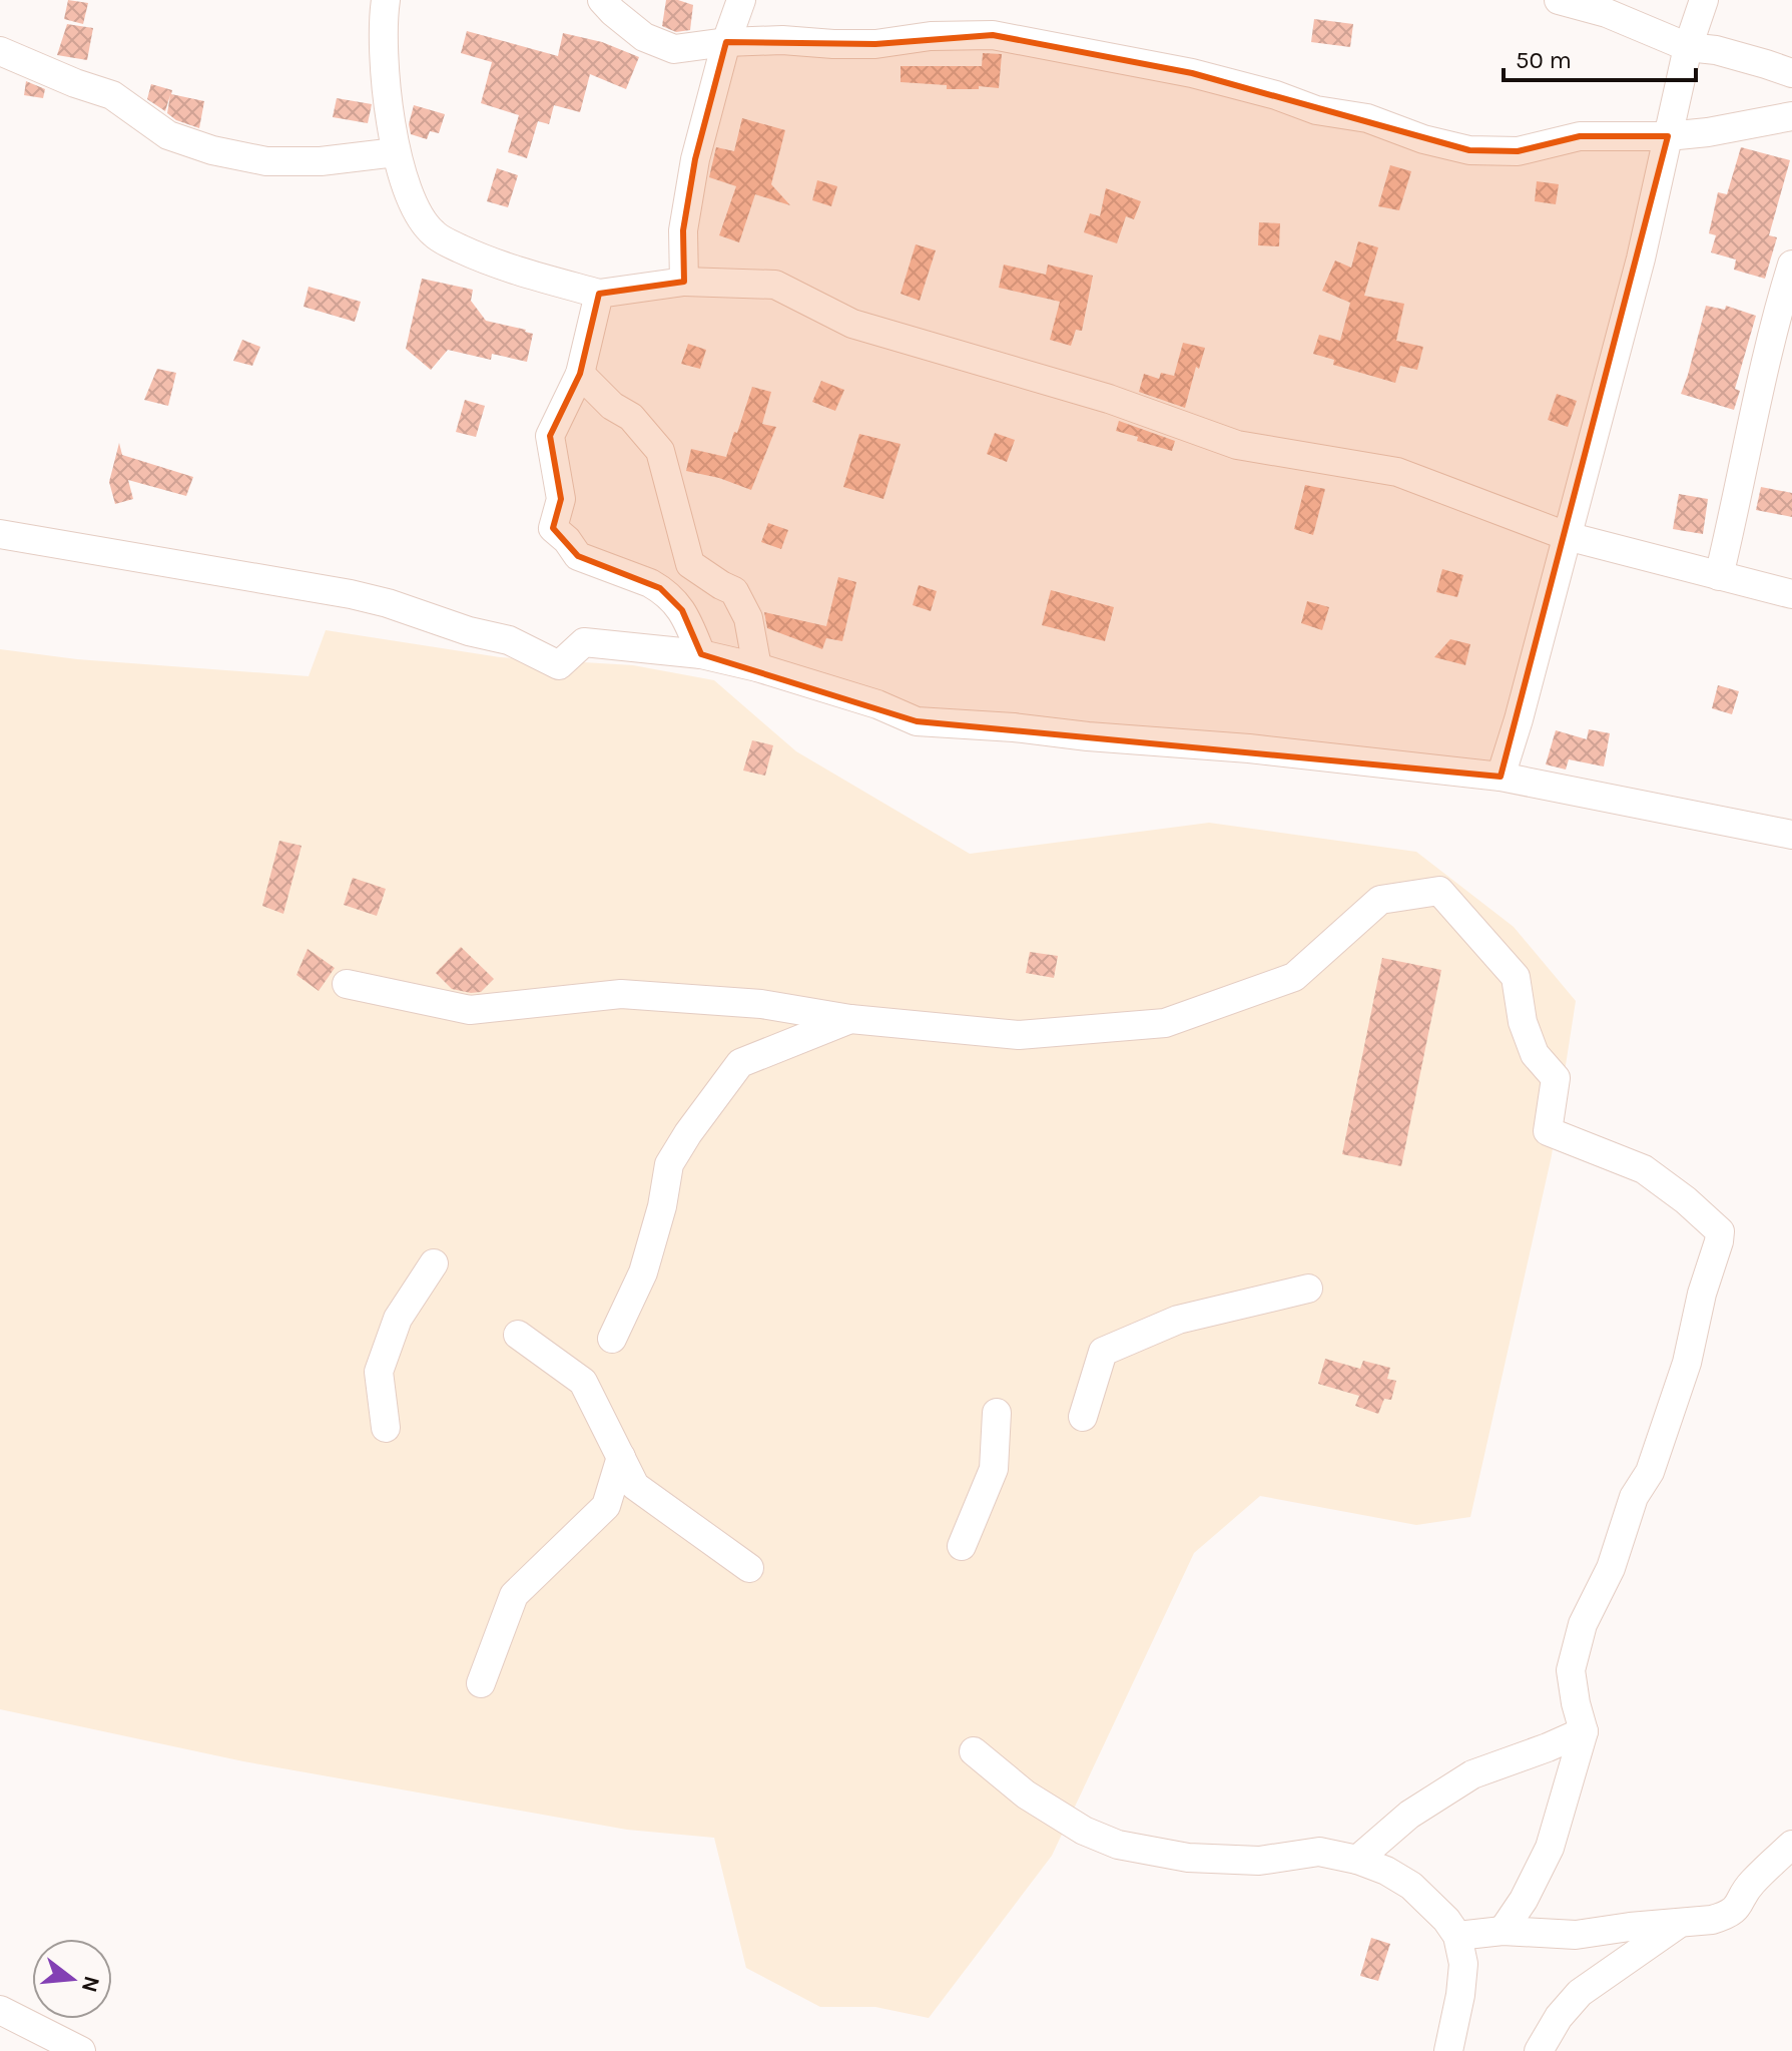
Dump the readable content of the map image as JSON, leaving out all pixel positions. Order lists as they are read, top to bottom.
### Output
{
  "scale_bar": "50 m",
  "north": "right"
}
